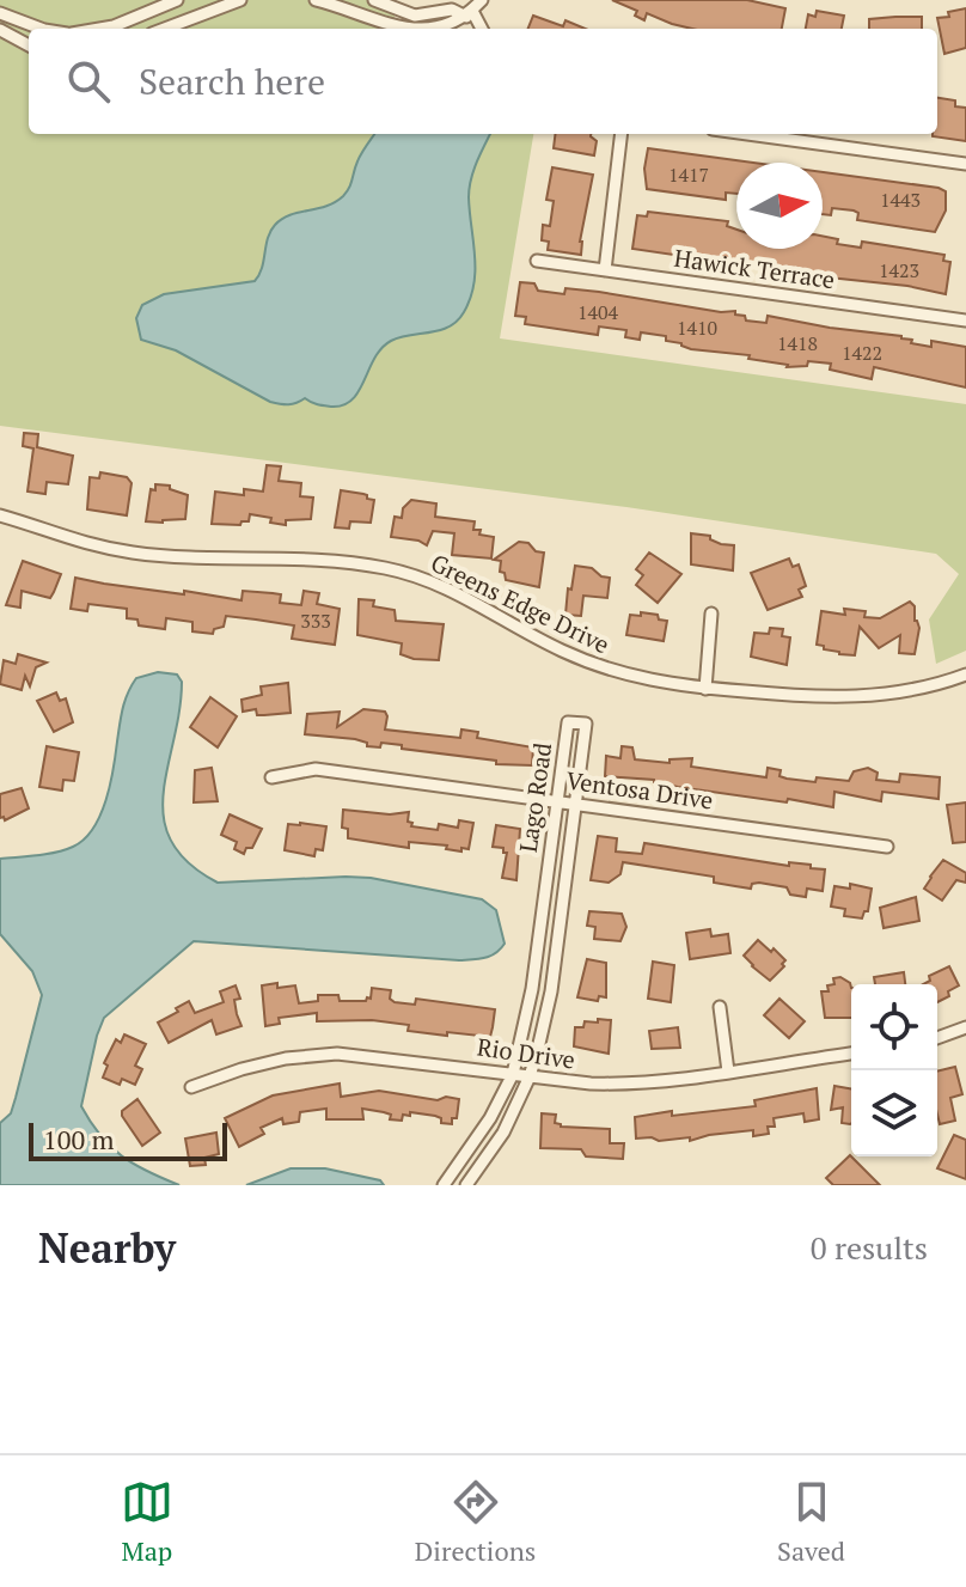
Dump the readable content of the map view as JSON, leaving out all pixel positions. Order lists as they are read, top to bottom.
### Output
{
  "streets": {
    "street": [
      "Hawick Terrace",
      "Greens Edge Drive",
      "Ventosa Drive",
      "Lago Road",
      "Rio Drive"
    ]
  },
  "crossings": [
    ["Ventosa Drive", "Lago Road"],
    ["Lago Road", "Rio Drive"]
  ],
  "house_numbers": [
    "1417",
    "1443",
    "1423",
    "1404",
    "1410",
    "1418",
    "1422",
    "333"
  ],
  "scale_bar": "100 m",
  "north": "right",
  "page": {
    "search": "Search here",
    "scale": "100 m",
    "heading": ["Nearby", "0 results"],
    "nav": ["Map", "Directions", "Saved"]
  }
}
